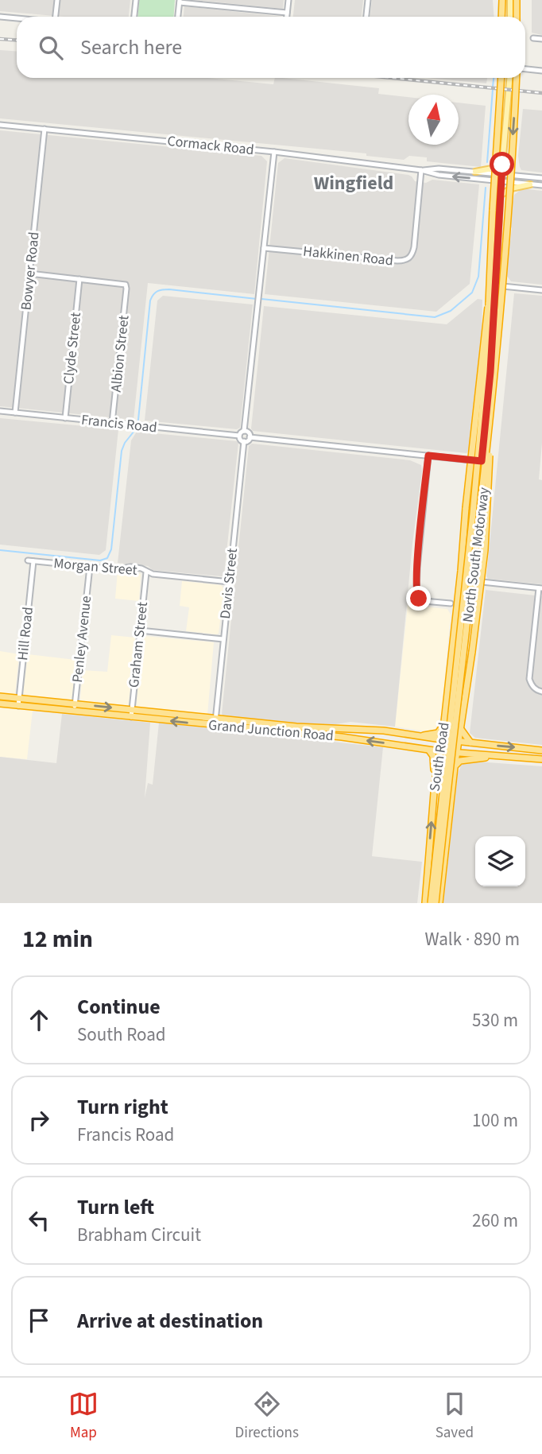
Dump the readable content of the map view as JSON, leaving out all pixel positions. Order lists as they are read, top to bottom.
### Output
{
  "streets": {
    "highway": ["North South Motorway", "Grand Junction Road", "South Road"],
    "street": [
      "Cormack Road",
      "Hakkinen Road",
      "Bowyer Road",
      "Clyde Street",
      "Albion Street",
      "Francis Road",
      "Morgan Street",
      "Davis Street",
      "Hill Road",
      "Penley Avenue",
      "Graham Street"
    ]
  },
  "crossings": [
    ["Cormack Road", "Hakkinen Road"],
    ["Cormack Road", "Bowyer Road"],
    ["Bowyer Road", "Francis Road"],
    ["Clyde Street", "Albion Street"],
    ["Clyde Street", "Francis Road"],
    ["Albion Street", "Francis Road"],
    ["Francis Road", "Davis Street"],
    ["North South Motorway", "South Road"],
    ["Morgan Street", "Davis Street"],
    ["Morgan Street", "Hill Road"],
    ["Morgan Street", "Penley Avenue"],
    ["Morgan Street", "Graham Street"],
    ["Davis Street", "Grand Junction Road"],
    ["Hill Road", "Grand Junction Road"],
    ["Penley Avenue", "Grand Junction Road"],
    ["Graham Street", "Grand Junction Road"],
    ["Grand Junction Road", "South Road"]
  ],
  "districts": ["Wingfield"],
  "north": "top",
  "page": {
    "search": "Search here",
    "heading": ["12 min", "Walk · 890 m"],
    "list": [
      ["Continue", "South Road", "530 m"],
      ["Turn right", "Francis Road", "100 m"],
      ["Turn left", "Brabham Circuit", "260 m"],
      "Arrive at destination"
    ],
    "nav": ["Map", "Directions", "Saved"]
  }
}
